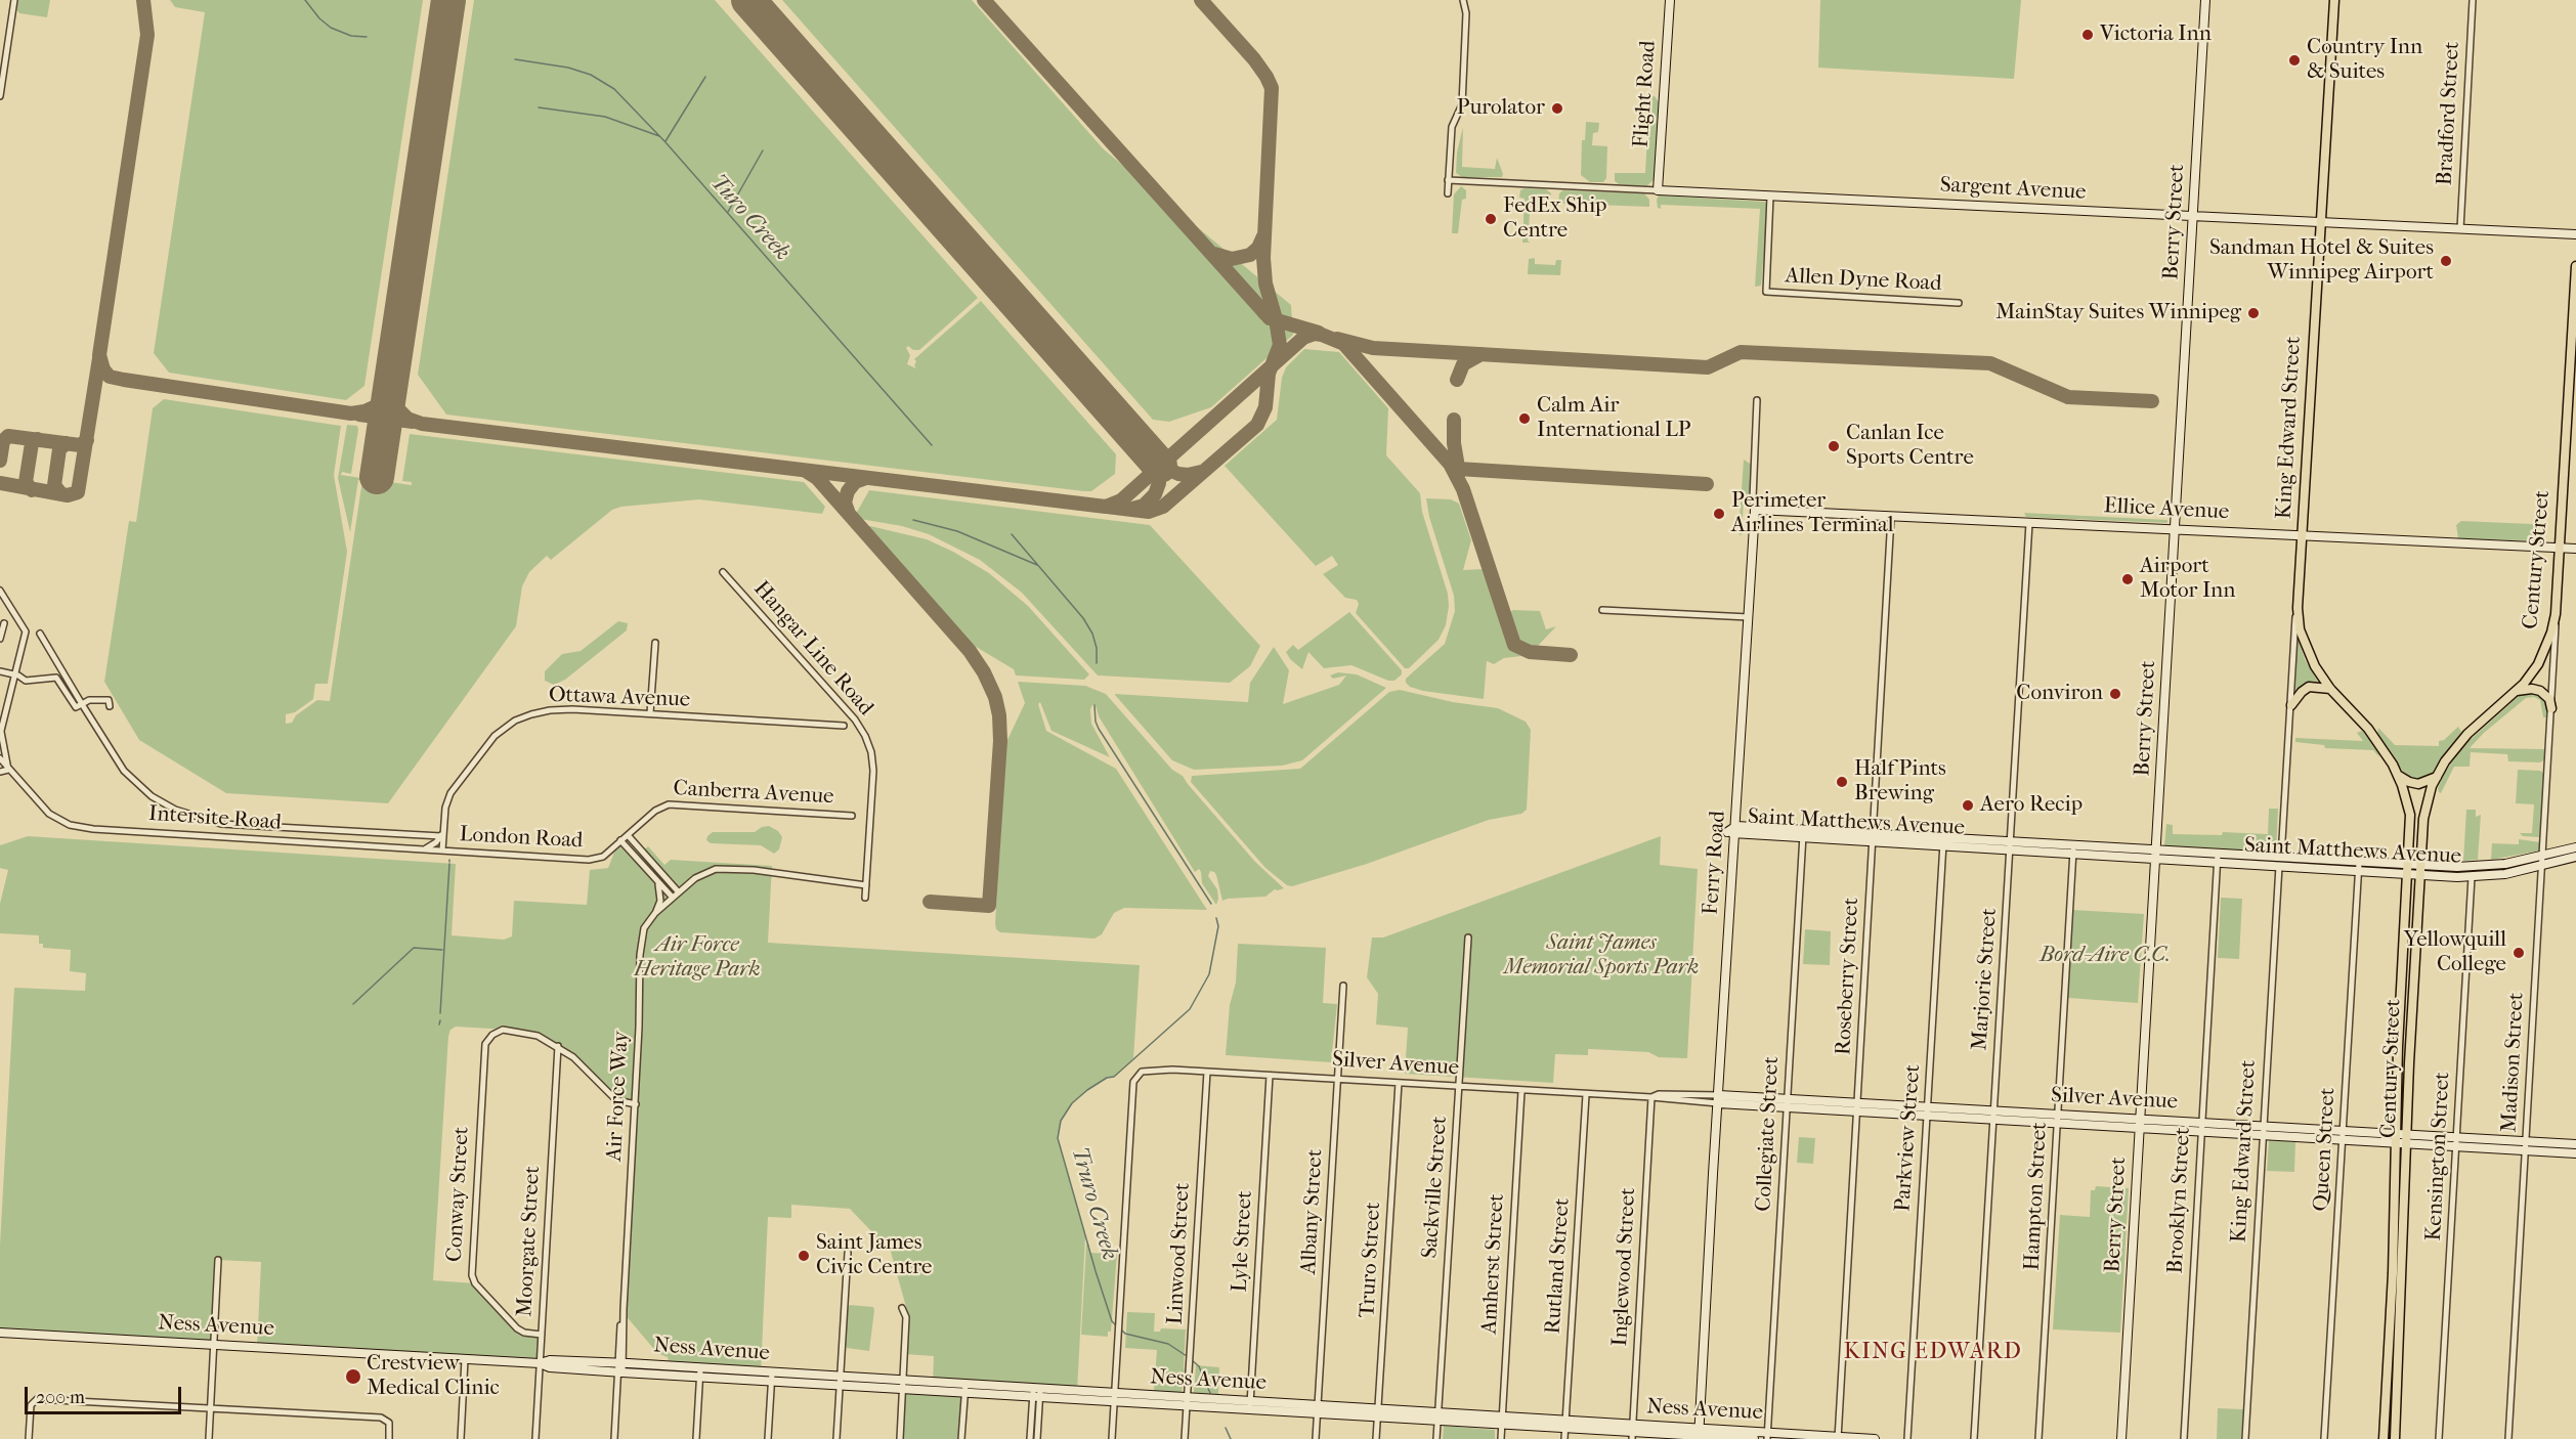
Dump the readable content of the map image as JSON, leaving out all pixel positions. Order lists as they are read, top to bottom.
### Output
{
  "streets": {
    "main road": [
      "Flight Road",
      "Sargent Avenue",
      "Berry Street",
      "King Edward Street",
      "Ellice Avenue",
      "Century Street",
      "Saint Matthews Avenue",
      "Ferry Road",
      "Silver Avenue",
      "Ness Avenue"
    ],
    "street": [
      "Bradford Street",
      "Allen Dyne Road",
      "Hangar Line Road",
      "Ottawa Avenue",
      "Canberra Avenue",
      "Intersite Road",
      "London Road",
      "Roseberry Street",
      "Marjorie Street",
      "Madison Street",
      "Air Force Way",
      "Collegiate Street",
      "Parkview Street",
      "Queen Street",
      "Kensington Street",
      "Sackville Street",
      "Conway Street",
      "Hampton Street",
      "Brooklyn Street",
      "Albany Street",
      "Moorgate Street",
      "Lyle Street",
      "Linwood Street",
      "Truro Street",
      "Amherst Street",
      "Rutland Street",
      "Inglewood Street"
    ]
  },
  "crossings": [
    ["Flight Road", "Sargent Avenue"],
    ["Bradford Street", "Sargent Avenue"],
    ["Sargent Avenue", "Berry Street"],
    ["Sargent Avenue", "Allen Dyne Road"],
    ["Sargent Avenue", "King Edward Street"],
    ["Berry Street", "Ellice Avenue"],
    ["Berry Street", "Saint Matthews Avenue"],
    ["Berry Street", "Silver Avenue"],
    ["King Edward Street", "Ellice Avenue"],
    ["King Edward Street", "Century Street"],
    ["King Edward Street", "Saint Matthews Avenue"],
    ["King Edward Street", "Silver Avenue"],
    ["Ellice Avenue", "Century Street"],
    ["Ellice Avenue", "Ferry Road"],
    ["Ellice Avenue", "Roseberry Street"],
    ["Ellice Avenue", "Marjorie Street"],
    ["Century Street", "Saint Matthews Avenue"],
    ["Century Street", "Madison Street"],
    ["Century Street", "Silver Avenue"],
    ["Hangar Line Road", "Air Force Way"],
    ["Ottawa Avenue", "Intersite Road"],
    ["Ottawa Avenue", "London Road"],
    ["Canberra Avenue", "London Road"],
    ["Intersite Road", "London Road"],
    ["Saint Matthews Avenue", "Ferry Road"],
    ["Saint Matthews Avenue", "Roseberry Street"],
    ["Saint Matthews Avenue", "Marjorie Street"],
    ["Saint Matthews Avenue", "Madison Street"],
    ["Saint Matthews Avenue", "Collegiate Street"],
    ["Saint Matthews Avenue", "Parkview Street"],
    ["Saint Matthews Avenue", "Queen Street"],
    ["Saint Matthews Avenue", "Kensington Street"],
    ["Saint Matthews Avenue", "Hampton Street"],
    ["Saint Matthews Avenue", "Brooklyn Street"],
    ["Ferry Road", "Silver Avenue"],
    ["Ferry Road", "Ness Avenue"],
    ["Roseberry Street", "Silver Avenue"],
    ["Roseberry Street", "Ness Avenue"],
    ["Marjorie Street", "Silver Avenue"],
    ["Madison Street", "Silver Avenue"],
    ["Silver Avenue", "Collegiate Street"],
    ["Silver Avenue", "Parkview Street"],
    ["Silver Avenue", "Queen Street"],
    ["Silver Avenue", "Kensington Street"],
    ["Silver Avenue", "Sackville Street"],
    ["Silver Avenue", "Hampton Street"],
    ["Silver Avenue", "Brooklyn Street"],
    ["Silver Avenue", "Albany Street"],
    ["Silver Avenue", "Lyle Street"],
    ["Silver Avenue", "Linwood Street"],
    ["Silver Avenue", "Truro Street"],
    ["Silver Avenue", "Amherst Street"],
    ["Silver Avenue", "Rutland Street"],
    ["Silver Avenue", "Inglewood Street"],
    ["Silver Avenue", "Ness Avenue"],
    ["Air Force Way", "Ness Avenue"],
    ["Collegiate Street", "Ness Avenue"],
    ["Sackville Street", "Ness Avenue"],
    ["Conway Street", "Moorgate Street"],
    ["Albany Street", "Ness Avenue"],
    ["Moorgate Street", "Ness Avenue"],
    ["Lyle Street", "Ness Avenue"],
    ["Linwood Street", "Ness Avenue"],
    ["Truro Street", "Ness Avenue"],
    ["Amherst Street", "Ness Avenue"],
    ["Rutland Street", "Ness Avenue"],
    ["Inglewood Street", "Ness Avenue"]
  ],
  "districts": ["KING EDWARD"],
  "water": ["Turo Creek", "Truro Creek"],
  "parks": ["Saint James Memorial Sports Park", "Air Force Heritage Park", "Bord-Aire C.C."],
  "places": [
    "Victoria Inn",
    "Country Inn & Suites",
    "Purolator",
    "FedEx Ship Centre",
    "Sandman Hotel & Suites Winnipeg Airport",
    "MainStay Suites Winnipeg",
    "Calm Air International LP",
    "Canlan Ice Sports Centre",
    "Perimeter Airlines Terminal",
    "Airport Motor Inn",
    "Conviron",
    "Half Pints Brewing",
    "Aero Recip",
    "Yellowquill College",
    "Saint James Civic Centre",
    "Crestview Medical Clinic"
  ],
  "scale_bar": "200 m"
}
